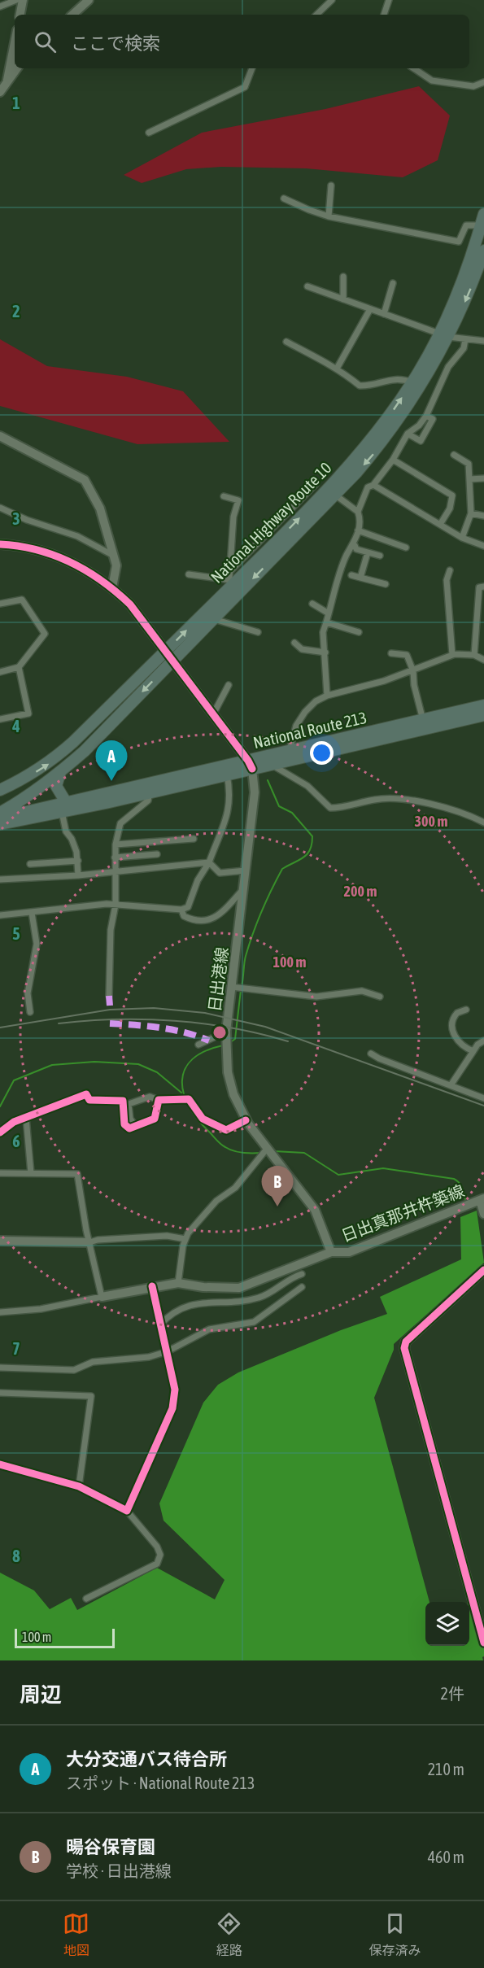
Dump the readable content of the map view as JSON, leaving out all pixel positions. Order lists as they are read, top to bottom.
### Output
{
  "streets": {
    "highway": ["National Highway Route 10", "National Route 213"],
    "street": ["日出港線", "日出真那井杵築線"]
  },
  "crossings": [
    ["National Highway Route 10", "National Route 213"],
    ["National Route 213", "日出港線"],
    ["日出港線", "日出真那井杵築線"]
  ],
  "scale_bar": "100 m",
  "page": {
    "search": "ここで検索",
    "pins": ["A", "B"],
    "scale": "100 m",
    "heading": ["周辺", "2件"],
    "list": [
      {
        "mark": "A",
        "name": "大分交通バス待合所",
        "note": "スポット · National Route 213",
        "value": "210 m"
      },
      {
        "mark": "B",
        "name": "暘谷保育園",
        "note": "学校 · 日出港線",
        "value": "460 m"
      }
    ],
    "nav": ["地図", "経路", "保存済み"]
  },
  "grid": {
    "rows": [
      "1",
      "2",
      "3",
      "4",
      "5",
      "6",
      "7",
      "8"
    ]
  },
  "rings": ["300 m", "200 m", "100 m"]
}
